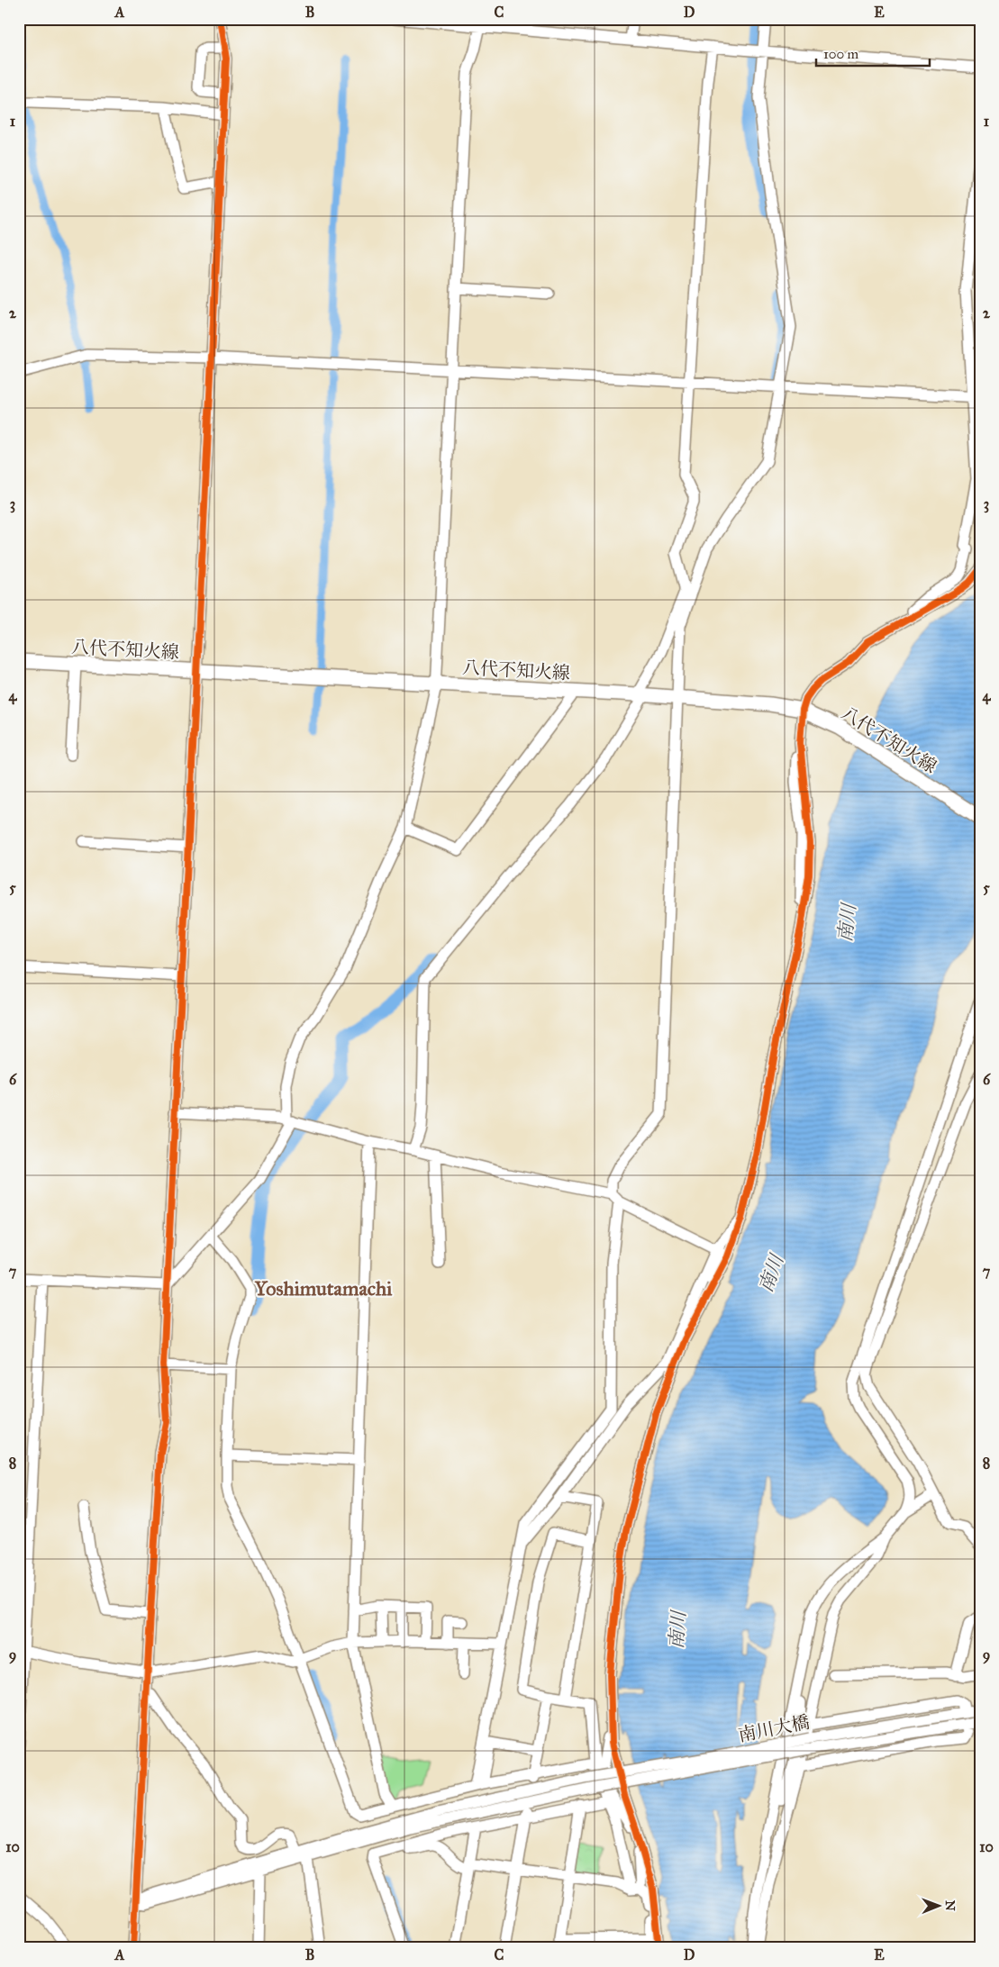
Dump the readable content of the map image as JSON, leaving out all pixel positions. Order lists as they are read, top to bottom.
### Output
{
  "streets": {
    "main road": ["八代不知火線"],
    "street": ["南川大橋"]
  },
  "districts": ["Yoshimutamachi"],
  "water": ["南川"],
  "scale_bar": "100 m",
  "north": "right",
  "grid": {
    "columns": [
      "A",
      "B",
      "C",
      "D",
      "E"
    ],
    "rows": [
      "1",
      "2",
      "3",
      "4",
      "5",
      "6",
      "7",
      "8",
      "9",
      "10"
    ]
  }
}
